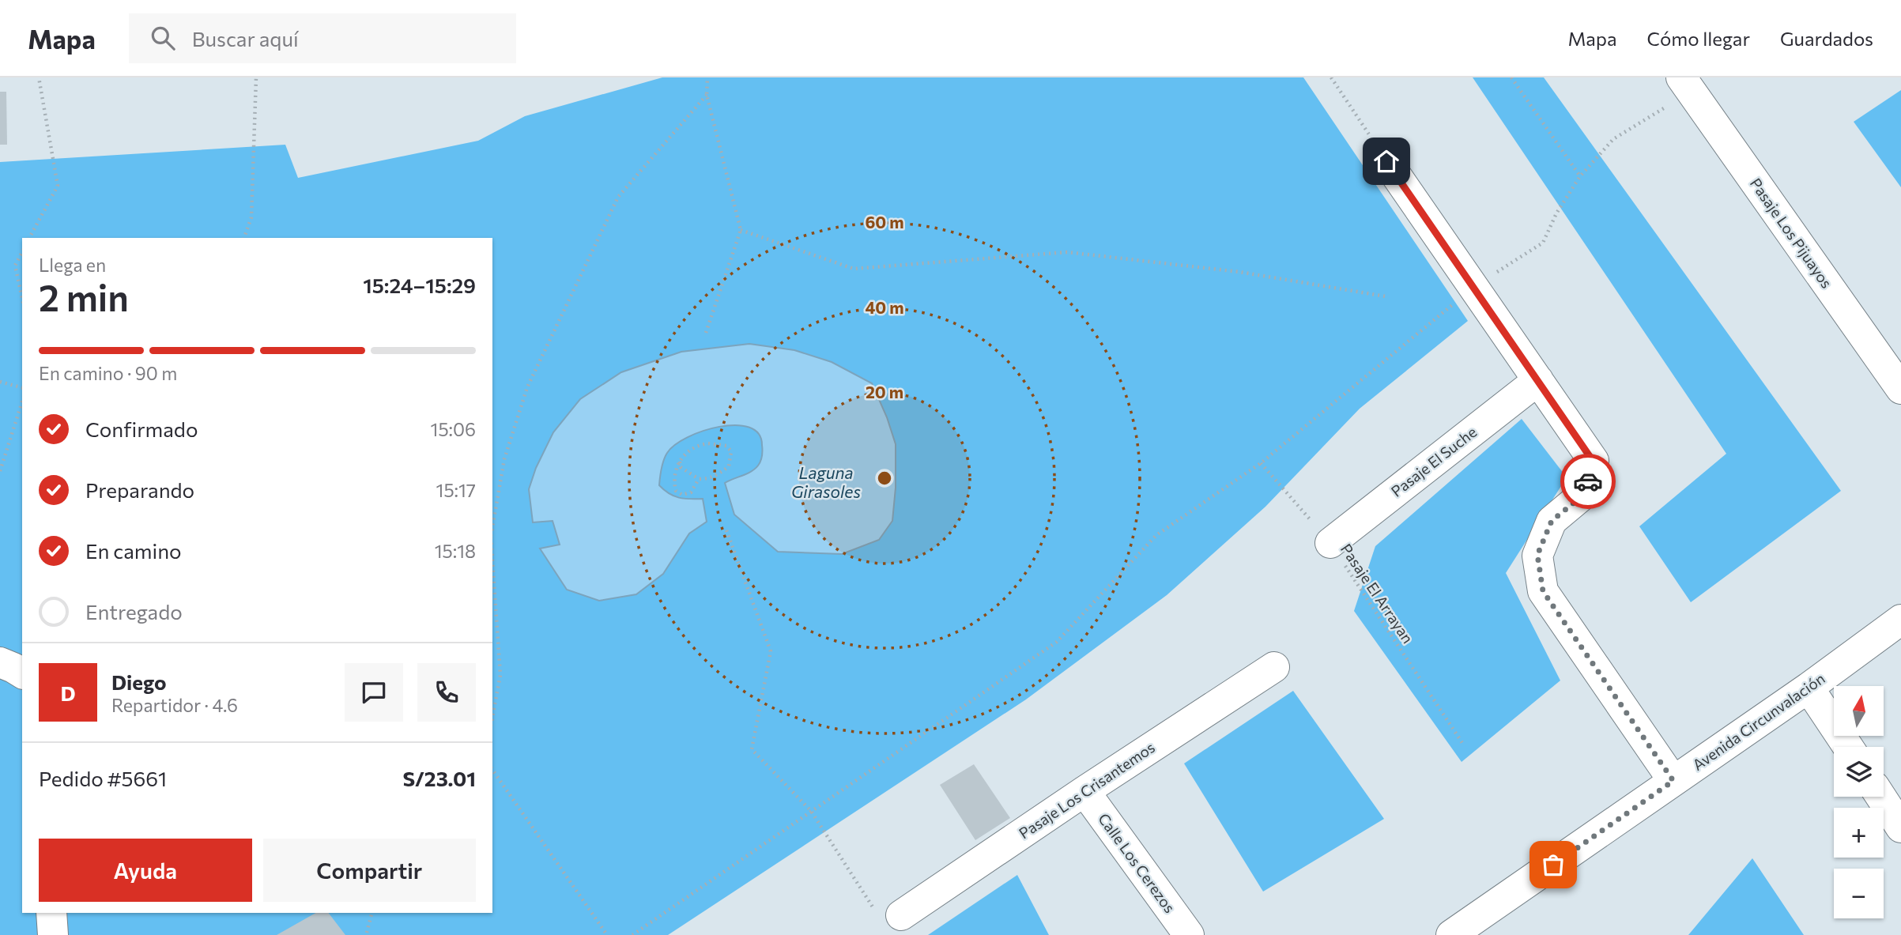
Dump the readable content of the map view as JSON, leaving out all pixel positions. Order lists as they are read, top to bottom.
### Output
{
  "streets": {
    "street": [
      "Pasaje Los Pijuayos",
      "Pasaje El Suche",
      "Avenida Circunvalación",
      "Pasaje Los Crisantemos",
      "Calle Los Cerezos"
    ],
    "path": ["Pasaje El Arrayan"]
  },
  "crossings": [
    ["Pasaje El Suche", "Pasaje El Arrayan"],
    ["Pasaje Los Crisantemos", "Calle Los Cerezos"]
  ],
  "water": ["Laguna Girasoles"],
  "north": "top",
  "page": {
    "header": "Mapa",
    "search": "Buscar aquí",
    "nav": ["Mapa", "Cómo llegar", "Guardados"],
    "heading": ["2 min", "Llega en", "15:24–15:29"],
    "panel": [
      "Diego",
      "Repartidor · 4.6",
      "Pedido #5661",
      "S/23.01"
    ],
    "bar": "En camino · 90 m",
    "list": [
      ["Confirmado", "15:06"],
      ["Preparando", "15:17"],
      ["En camino", "15:18"],
      "Entregado"
    ],
    "round": "D",
    "map_buttons": ["+", "−"],
    "buttons": ["Ayuda", "Compartir"]
  },
  "rings": ["60 m", "40 m", "20 m"]
}
